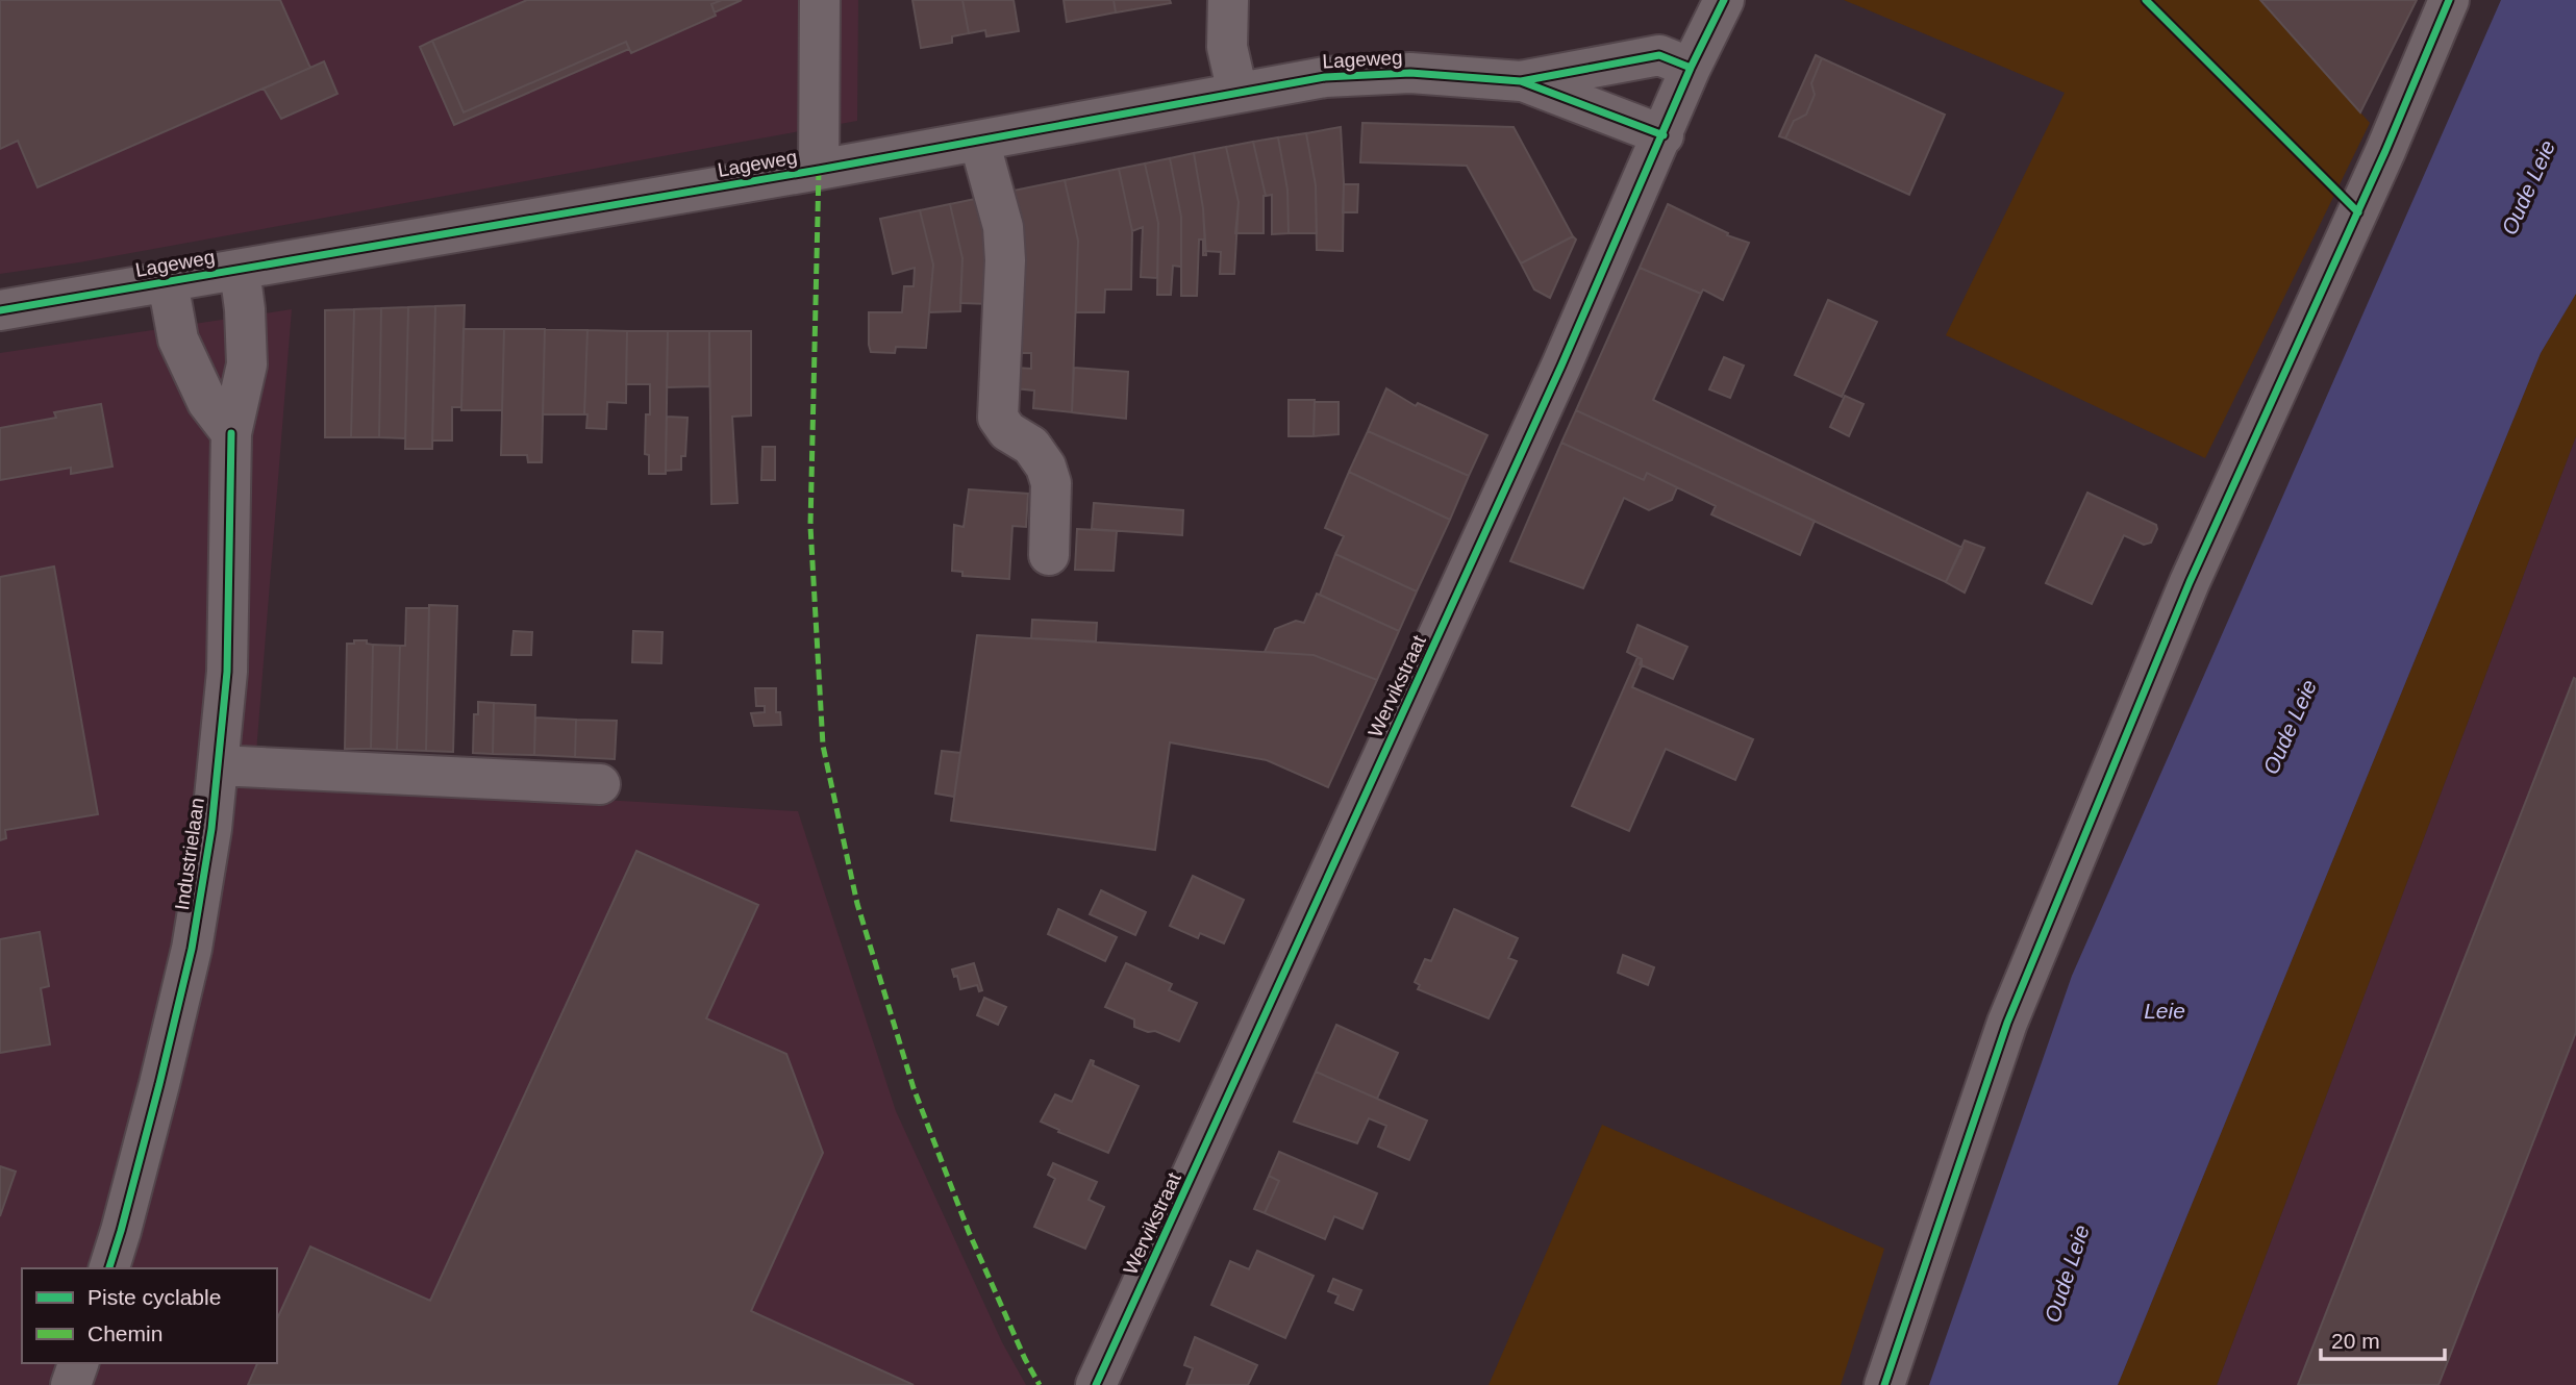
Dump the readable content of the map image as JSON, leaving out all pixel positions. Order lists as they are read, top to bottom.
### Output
{
  "streets": {
    "street": ["Lageweg", "Wervikstraat", "Industrielaan"]
  },
  "crossings": [
    ["Lageweg", "Wervikstraat"],
    ["Lageweg", "Industrielaan"]
  ],
  "water": ["Oude Leie", "Leie"],
  "legend": ["Piste cyclable", "Chemin"],
  "scale_bar": "20 m"
}
